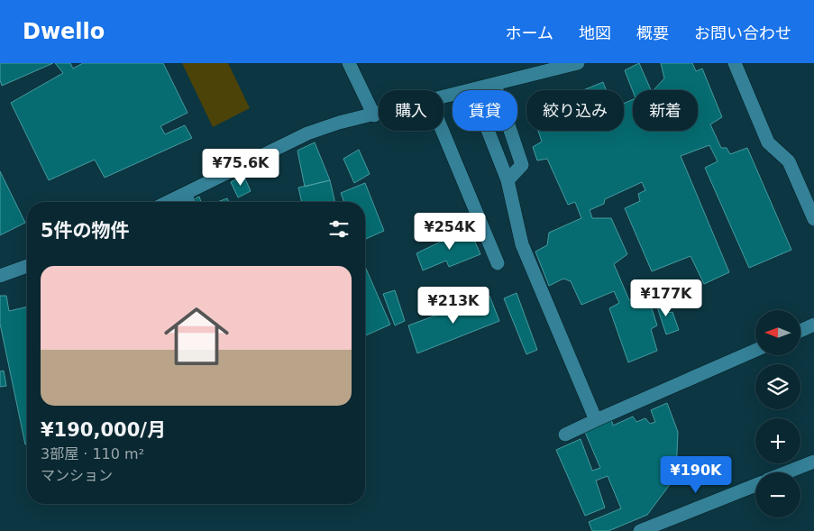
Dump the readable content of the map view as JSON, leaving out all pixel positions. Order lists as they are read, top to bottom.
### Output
{
  "north": "left",
  "page": {
    "header": "Dwello",
    "nav": [
      "ホーム",
      "地図",
      "概要",
      "お問い合わせ"
    ],
    "chip": [
      "購入",
      "賃貸",
      "絞り込み",
      "新着"
    ],
    "price": [
      "¥75.6K",
      "¥254K",
      "¥177K",
      "¥213K",
      "¥190K"
    ],
    "heading": "5件の物件",
    "list": [
      {
        "name": "¥190,000/月",
        "note": "3部屋 · 110 m² · マンション"
      }
    ],
    "map_buttons": ["+", "−"]
  }
}
